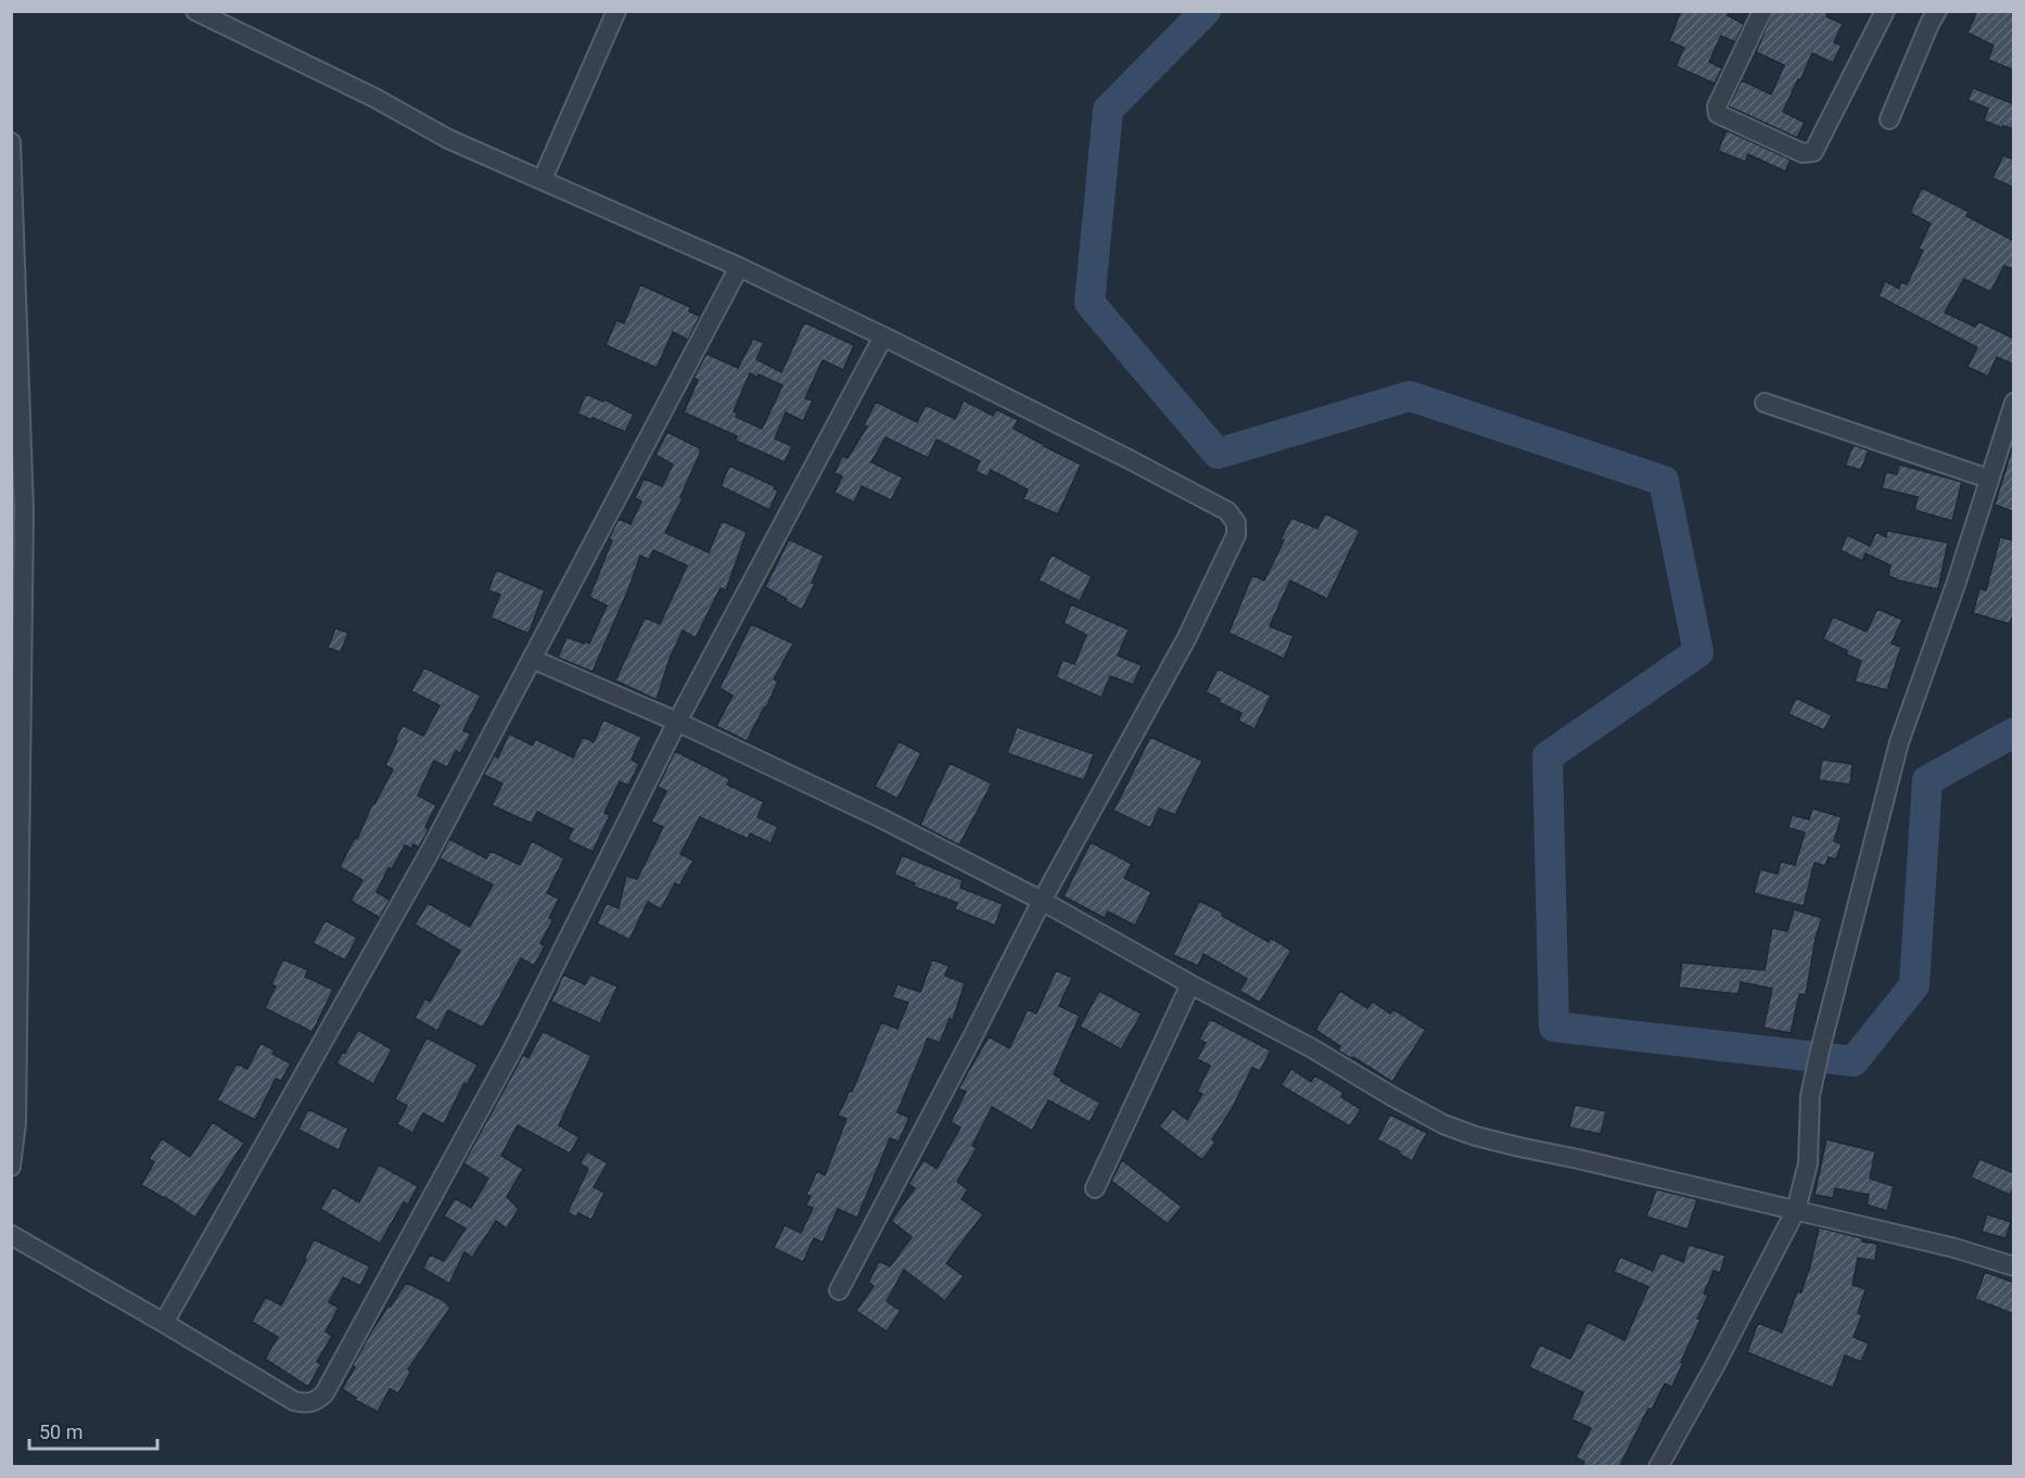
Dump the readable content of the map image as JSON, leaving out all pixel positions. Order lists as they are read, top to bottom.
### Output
{
  "scale_bar": "50 m"
}
